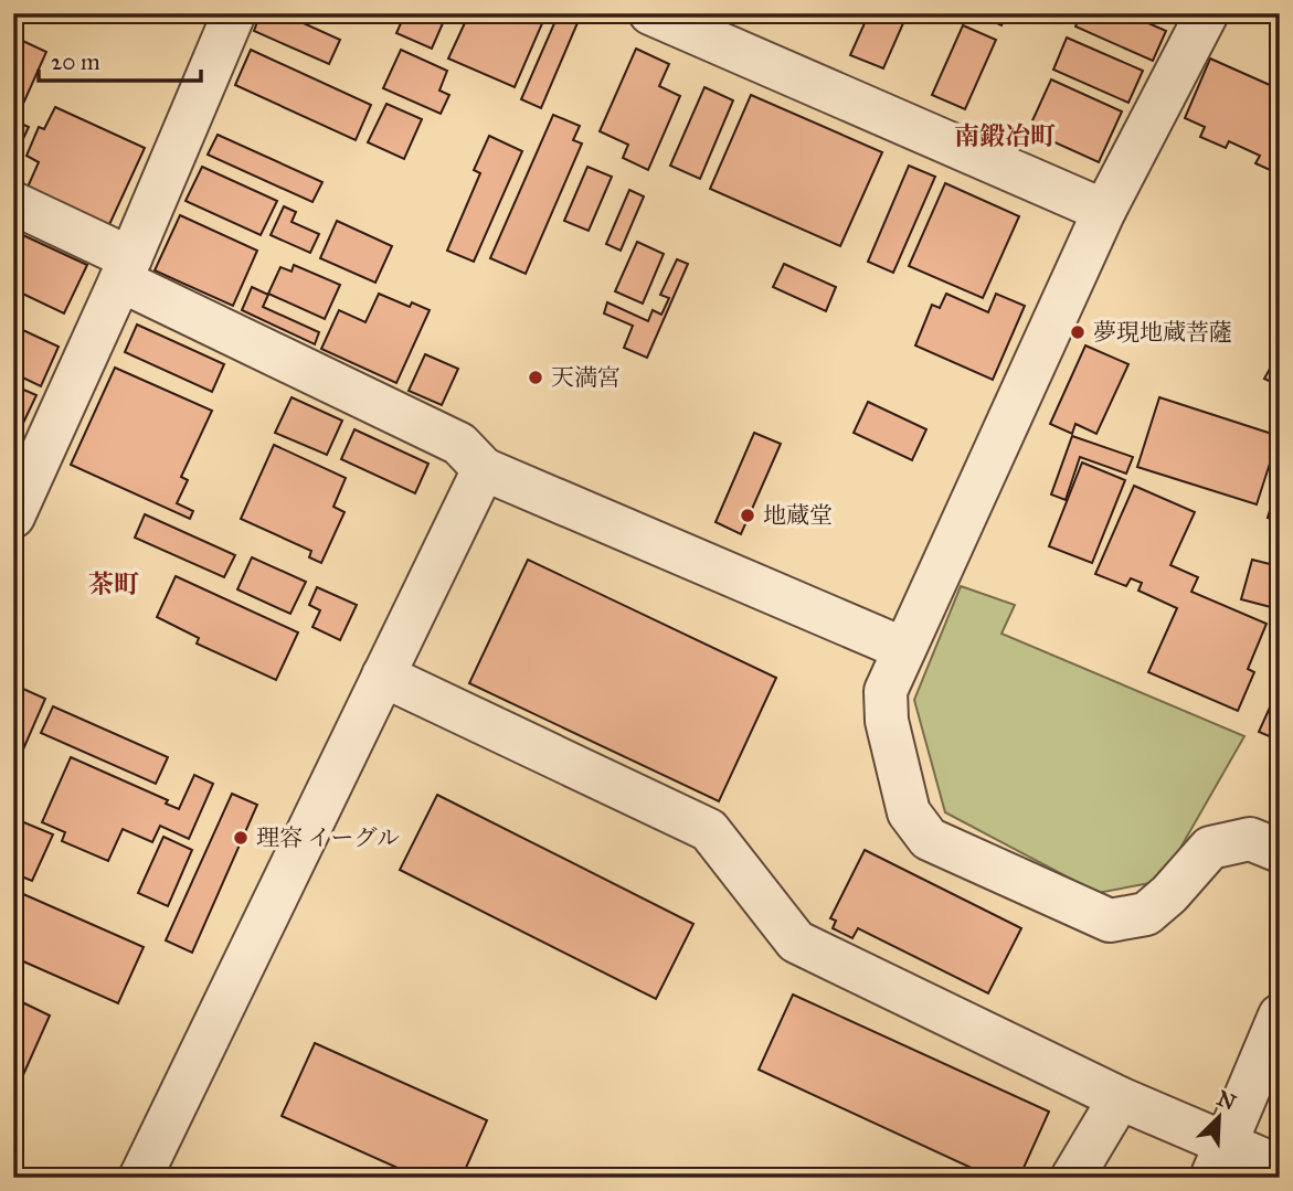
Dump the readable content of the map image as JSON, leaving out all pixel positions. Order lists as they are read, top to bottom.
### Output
{
  "districts": ["南鍛冶町", "茶町"],
  "places": [
    "夢現地蔵菩薩",
    "天満宮",
    "地蔵堂",
    "理容 イーグル"
  ],
  "scale_bar": "20 m",
  "north": "top right"
}
